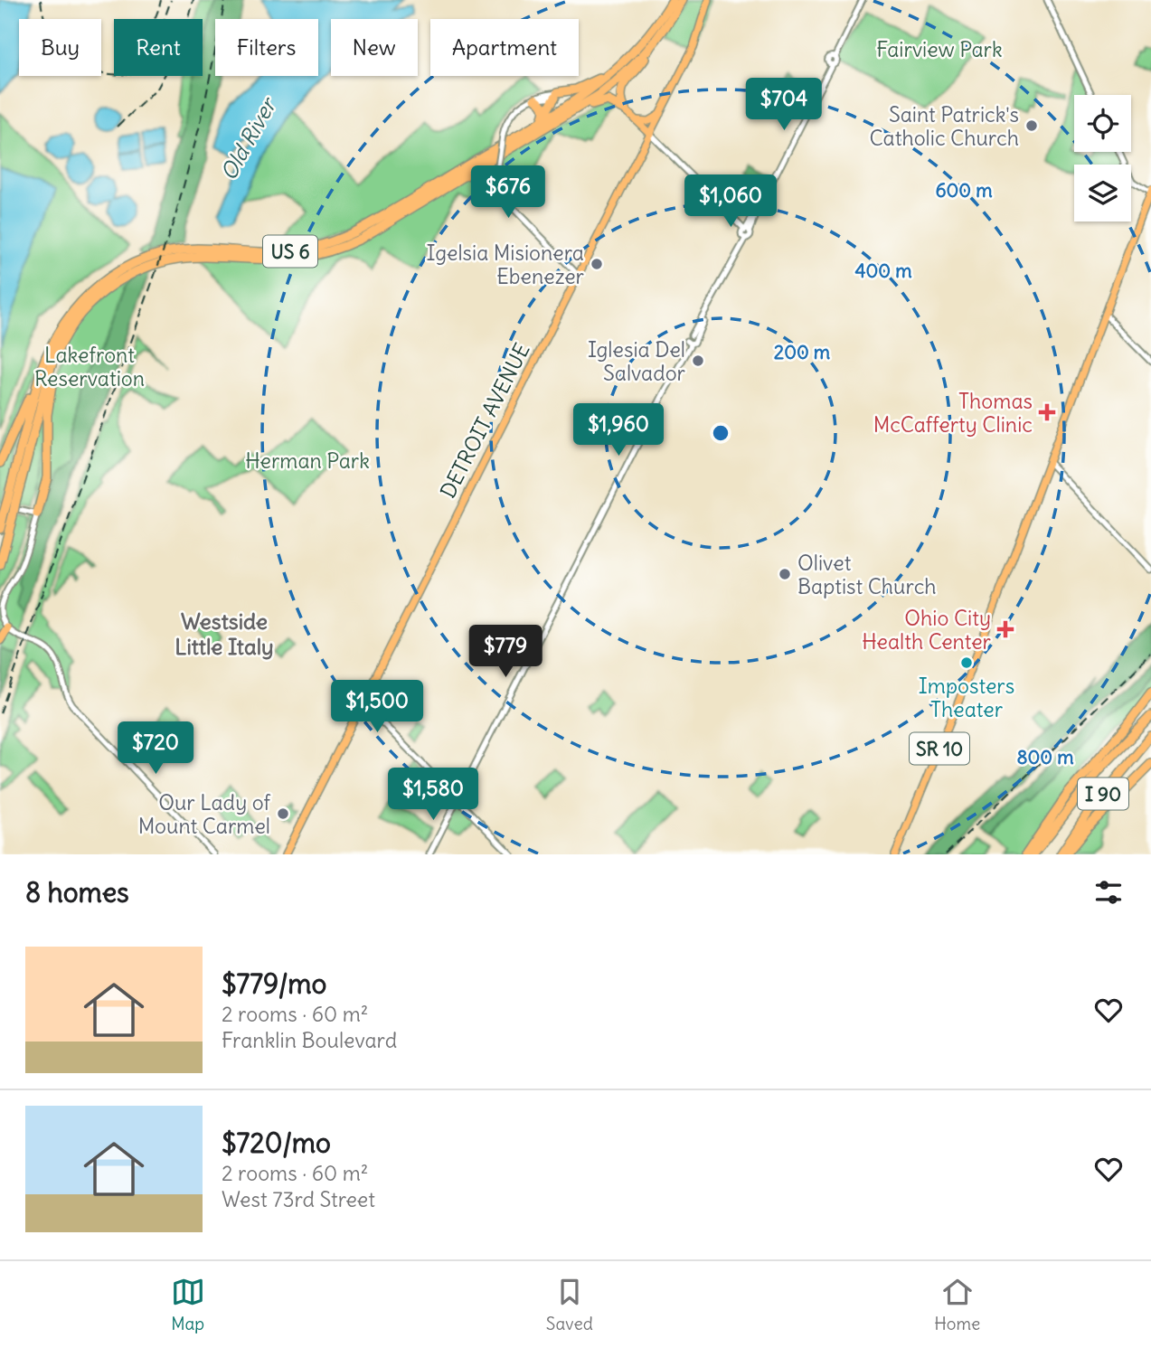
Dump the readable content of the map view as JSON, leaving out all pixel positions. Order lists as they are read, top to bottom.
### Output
{
  "streets": {
    "highway": ["US 6", "I 90"],
    "main road": ["DETROIT AVENUE", "SR 10"]
  },
  "districts": ["Westside Little Italy"],
  "water": ["Old River"],
  "parks": ["Fairview Park", "Lakefront Reservation", "Herman Park"],
  "places": {
    "other": [
      "Saint Patrick's Catholic Church",
      "Igelsia Misionera Ebenezer",
      "Iglesia Del Salvador",
      "Olivet Baptist Church",
      "Imposters Theater",
      "Our Lady of Mount Carmel"
    ],
    "health": ["Thomas McCafferty Clinic", "Ohio City Health Center"]
  },
  "page": {
    "chip": [
      "Buy",
      "Rent",
      "Filters",
      "New",
      "Apartment"
    ],
    "price": [
      "$704",
      "$676",
      "$1,060",
      "$1,960",
      "$779",
      "$1,500",
      "$720",
      "$1,580"
    ],
    "heading": "8 homes",
    "list": [
      {
        "name": "$779/mo",
        "note": "2 rooms · 60 m² · Franklin Boulevard"
      },
      {
        "name": "$720/mo",
        "note": "2 rooms · 60 m² · West 73rd Street"
      }
    ],
    "tabs": ["Map", "Saved", "Home"]
  },
  "rings": [
    "600 m",
    "400 m",
    "200 m",
    "800 m"
  ]
}
